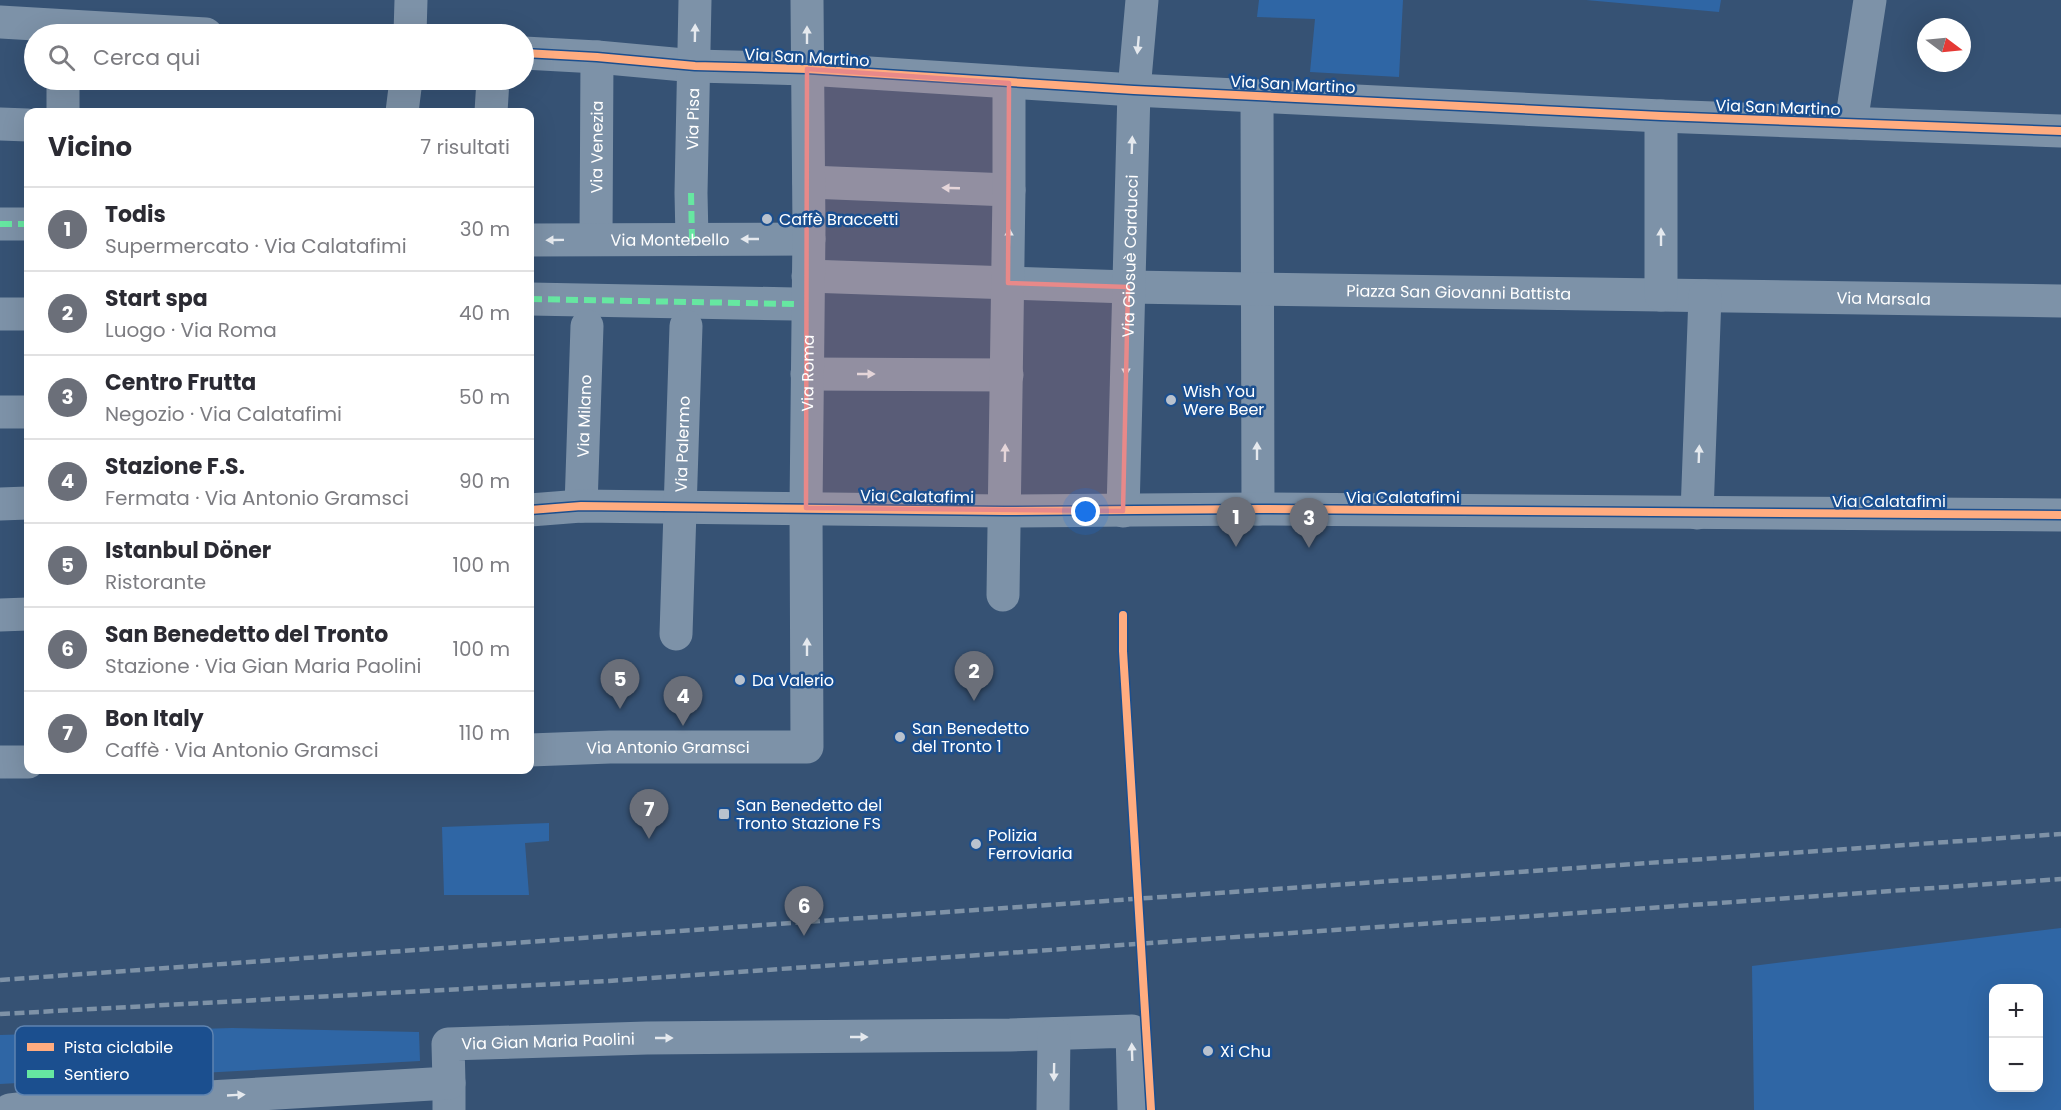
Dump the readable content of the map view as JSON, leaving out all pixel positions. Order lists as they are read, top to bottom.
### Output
{
  "streets": {
    "street": [
      "Via San Martino",
      "Via Pisa",
      "Via Venezia",
      "Via Montebello",
      "Via Giosuè Carducci",
      "Piazza San Giovanni Battista",
      "Via Marsala",
      "Via Roma",
      "Via Milano",
      "Via Palermo",
      "Via Calatafimi",
      "Via Antonio Gramsci",
      "Via Gian Maria Paolini"
    ]
  },
  "crossings": [
    ["Via San Martino", "Via Pisa"],
    ["Via San Martino", "Via Venezia"],
    ["Via San Martino", "Via Giosuè Carducci"],
    ["Via San Martino", "Via Roma"],
    ["Via Pisa", "Via Montebello"],
    ["Via Venezia", "Via Montebello"],
    ["Via Montebello", "Via Roma"],
    ["Via Giosuè Carducci", "Piazza San Giovanni Battista"],
    ["Via Giosuè Carducci", "Via Calatafimi"],
    ["Piazza San Giovanni Battista", "Via Marsala"],
    ["Piazza San Giovanni Battista", "Via Roma"],
    ["Via Roma", "Via Calatafimi"],
    ["Via Roma", "Via Antonio Gramsci"],
    ["Via Milano", "Via Calatafimi"],
    ["Via Palermo", "Via Calatafimi"]
  ],
  "one_way": ["Via Montebello", "Via Roma", "Via Gian Maria Paolini"],
  "places": {
    "other": [
      "Caffè Braccetti",
      "Wish You Were Beer",
      "Da Valerio",
      "San Benedetto del Tronto 1",
      "Polizia Ferroviaria",
      "Xi Chu"
    ],
    "transit": ["San Benedetto del Tronto Stazione FS"]
  },
  "legend": ["Pista ciclabile", "Sentiero"],
  "north": "right",
  "page": {
    "search": "Cerca qui",
    "heading": ["Vicino", "7 risultati"],
    "list": [
      {
        "mark": "1",
        "name": "Todis",
        "note": "Supermercato · Via Calatafimi",
        "value": "30 m"
      },
      {
        "mark": "2",
        "name": "Start spa",
        "note": "Luogo · Via Roma",
        "value": "40 m"
      },
      {
        "mark": "3",
        "name": "Centro Frutta",
        "note": "Negozio · Via Calatafimi",
        "value": "50 m"
      },
      {
        "mark": "4",
        "name": "Stazione F.S.",
        "note": "Fermata · Via Antonio Gramsci",
        "value": "90 m"
      },
      {
        "mark": "5",
        "name": "Istanbul Döner",
        "note": "Ristorante",
        "value": "100 m"
      },
      {
        "mark": "6",
        "name": "San Benedetto del Tronto",
        "note": "Stazione · Via Gian Maria Paolini",
        "value": "100 m"
      },
      {
        "mark": "7",
        "name": "Bon Italy",
        "note": "Caffè · Via Antonio Gramsci",
        "value": "110 m"
      }
    ],
    "pins": [
      "1",
      "3",
      "2",
      "5",
      "4",
      "7",
      "6"
    ],
    "map_buttons": ["+", "−"]
  }
}
